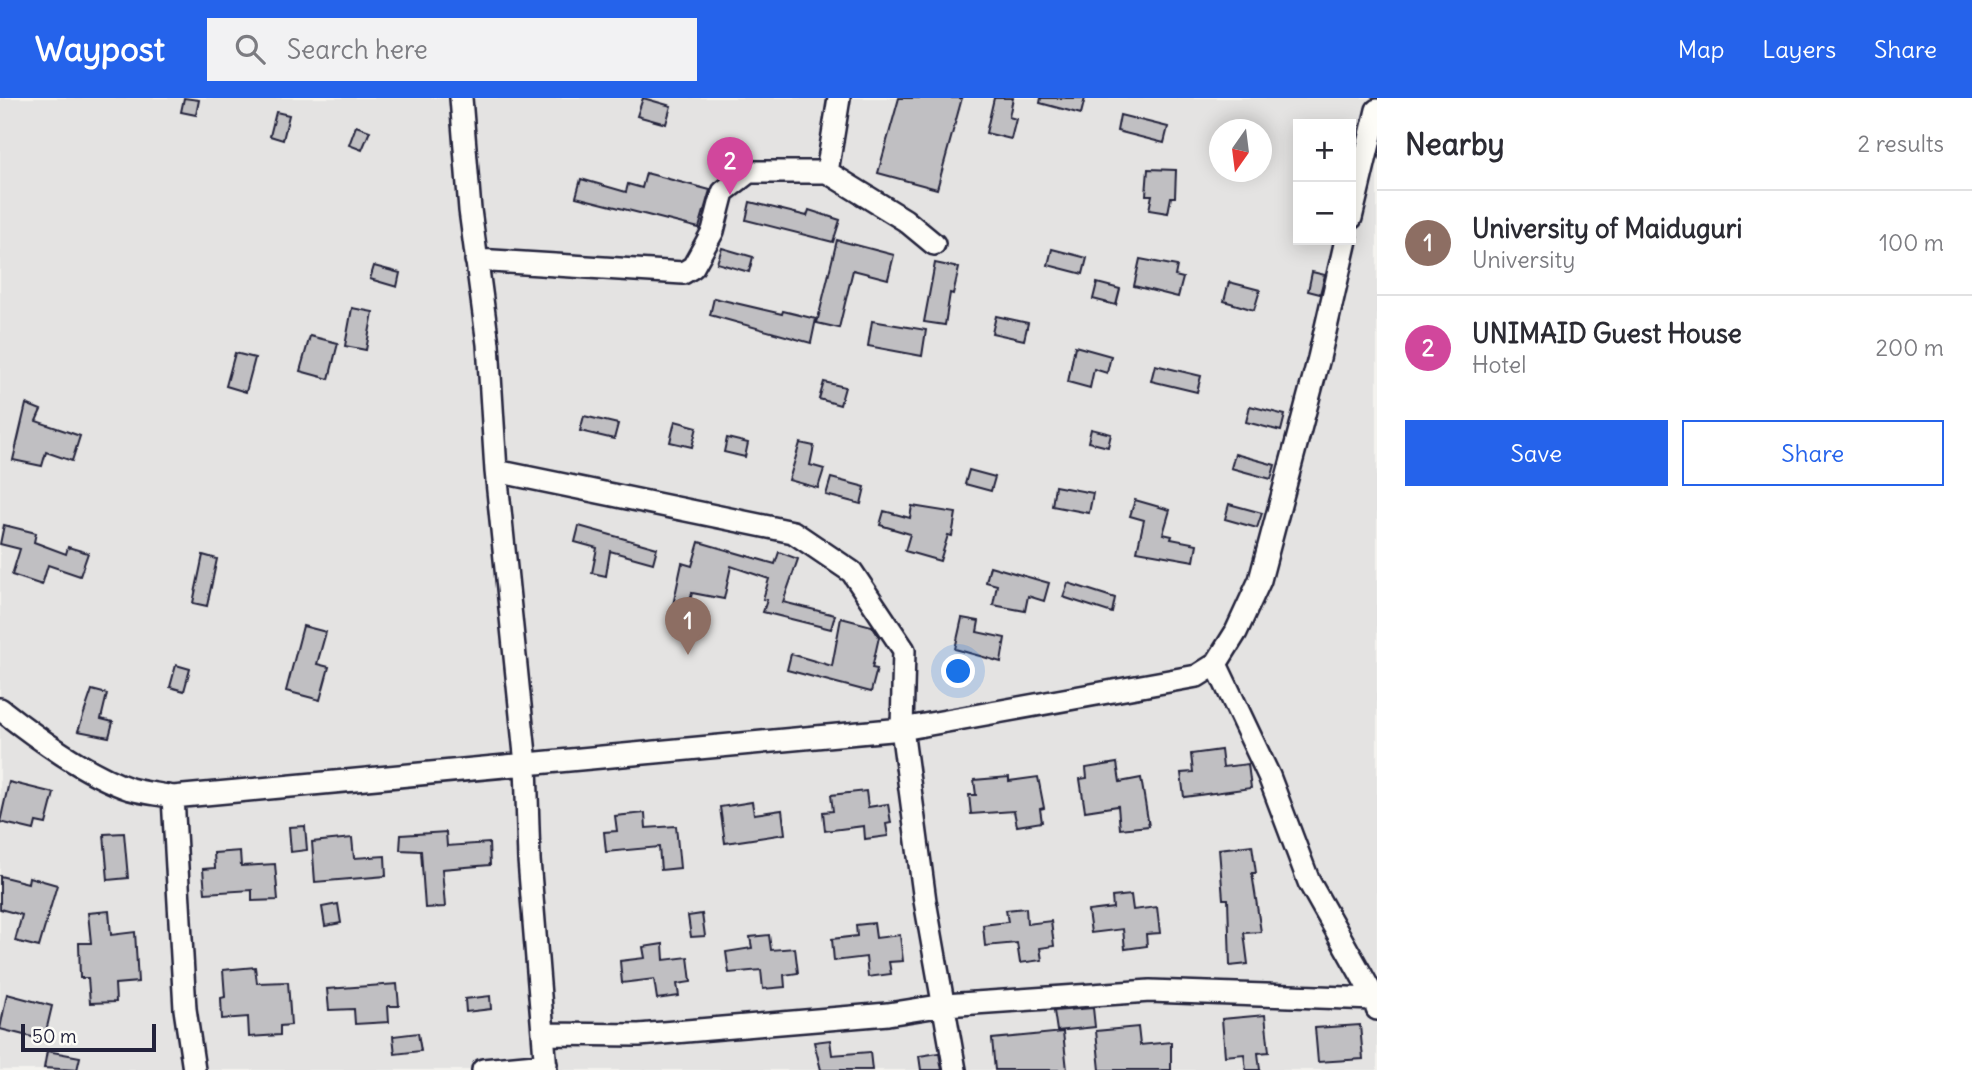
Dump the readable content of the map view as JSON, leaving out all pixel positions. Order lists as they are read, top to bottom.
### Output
{
  "scale_bar": "50 m",
  "north": "bottom",
  "page": {
    "header": "Waypost",
    "search": "Search here",
    "nav": ["Map", "Layers", "Share"],
    "heading": ["Nearby", "2 results"],
    "map_buttons": ["+", "−"],
    "pins": ["2", "1"],
    "list": [
      {
        "mark": "1",
        "name": "University of Maiduguri",
        "note": "University",
        "value": "100 m"
      },
      {
        "mark": "2",
        "name": "UNIMAID Guest House",
        "note": "Hotel",
        "value": "200 m"
      }
    ],
    "buttons": ["Save", "Share"],
    "scale": "50 m"
  }
}
